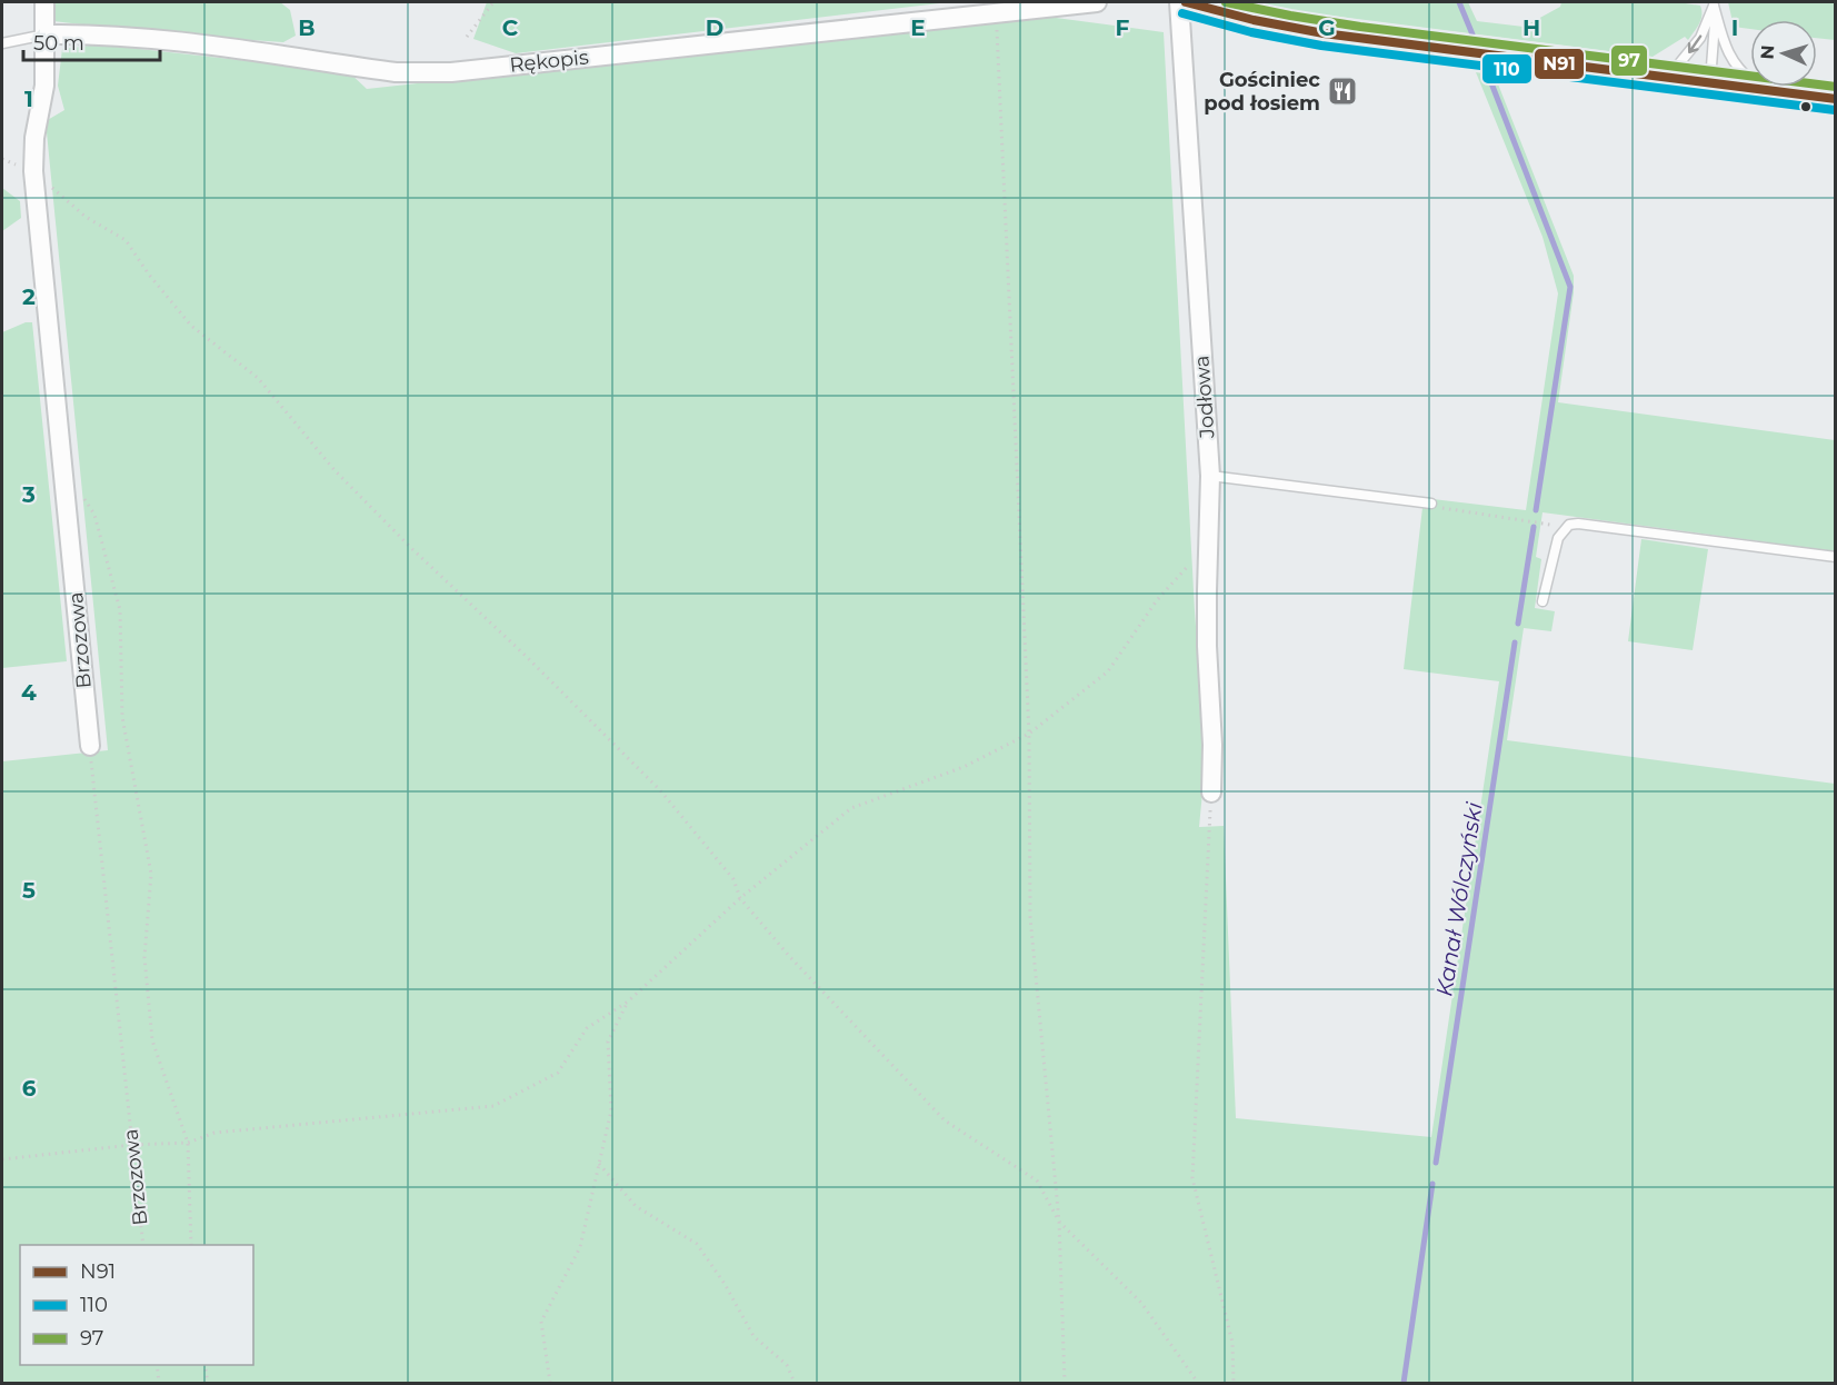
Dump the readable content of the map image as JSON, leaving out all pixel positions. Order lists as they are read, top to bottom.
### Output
{
  "streets": {
    "street": ["Rękopis", "Jodłowa", "Brzozowa"]
  },
  "crossings": [
    ["Rękopis", "Brzozowa"]
  ],
  "water": ["Kanał Wólczyński"],
  "places": {
    "restaurant": ["Gościniec pod łosiem"]
  },
  "lines": ["transit line N91", "transit line 97", "transit line 110"],
  "legend": ["N91", "110", "97"],
  "scale_bar": "50 m",
  "north": "left",
  "grid": {
    "columns": [
      "B",
      "C",
      "D",
      "E",
      "F",
      "G",
      "H",
      "I"
    ],
    "rows": [
      "1",
      "2",
      "3",
      "4",
      "5",
      "6"
    ]
  }
}
